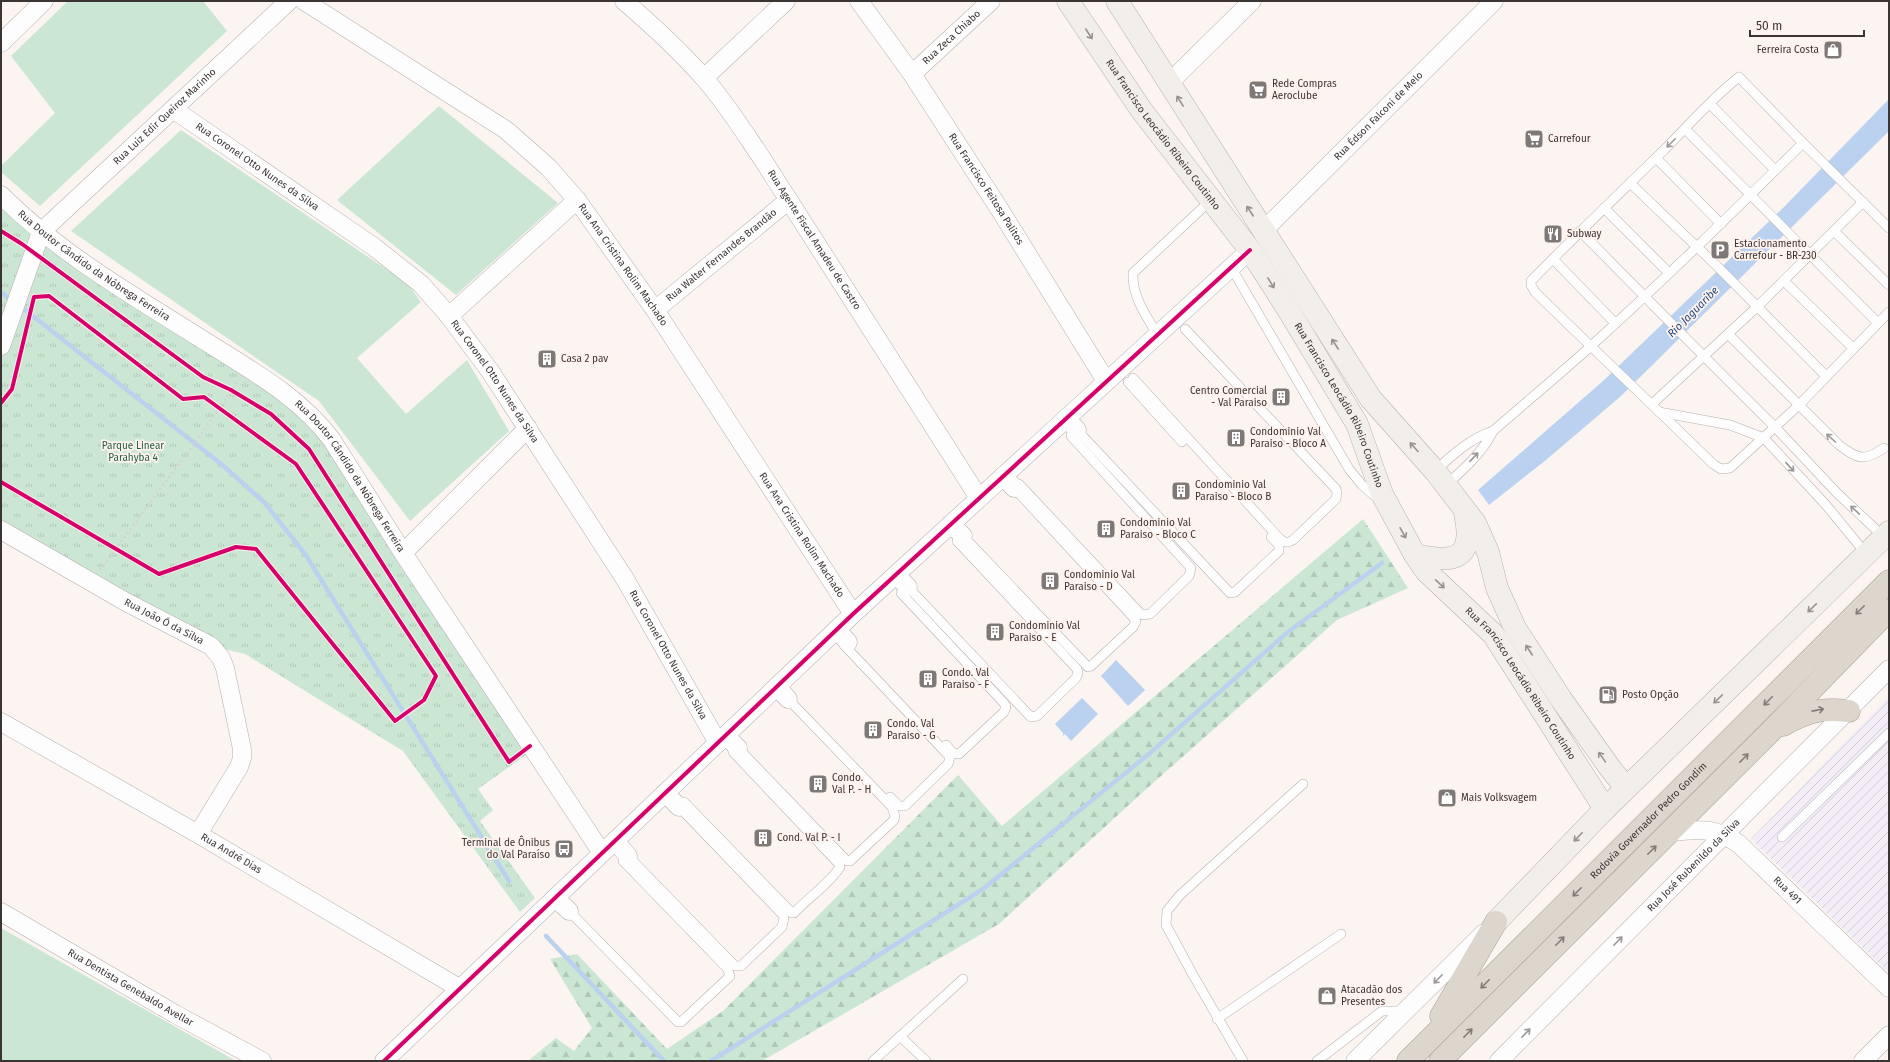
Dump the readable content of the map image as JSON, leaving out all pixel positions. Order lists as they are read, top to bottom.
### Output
{
  "streets": {
    "highway": ["Rodovia Governador Pedro Gondim"],
    "main road": ["Rua Francisco Leocádio Ribeiro Coutinho"],
    "street": [
      "Rua Zeca Chiabo",
      "Rua Édson Falconi de Melo",
      "Rua Luiz Edir Queiroz Marinho",
      "Rua Coronel Otto Nunes da Silva",
      "Rua Francisco Feitosa Palitos",
      "Rua Agente Fiscal Amadeu de Castro",
      "Rua Walter Fernandes Brandão",
      "Rua Doutor Cândido da Nóbrega Ferreira",
      "Rua Ana Cristina Rolim Machado",
      "Rua João Ó da Silva",
      "Rua André Dias",
      "Rua José Rubenildo da Silva",
      "Rua 491",
      "Rua Dentista Genebaldo Avellar"
    ]
  },
  "crossings": [
    ["Rua Zeca Chiabo", "Rua Francisco Feitosa Palitos"],
    ["Rua Luiz Edir Queiroz Marinho", "Rua Coronel Otto Nunes da Silva"],
    ["Rua Luiz Edir Queiroz Marinho", "Rua Doutor Cândido da Nóbrega Ferreira"],
    ["Rua Agente Fiscal Amadeu de Castro", "Rua Walter Fernandes Brandão"],
    ["Rua Walter Fernandes Brandão", "Rua Ana Cristina Rolim Machado"],
    ["Rua João Ó da Silva", "Rua André Dias"],
    ["Rua José Rubenildo da Silva", "Rua 491"]
  ],
  "water": ["Rio Jaguaribe"],
  "parks": ["Parque Linear Parahyba 4"],
  "places": {
    "shop": ["Ferreira Costa", "Mais Volksvagem", "Atacadão dos Presentes"],
    "supermarket": ["Rede Compras Aeroclube", "Carrefour"],
    "restaurant": ["Subway"],
    "parking": ["Estacionamento Carrefour - BR-230"],
    "building": [
      "Casa 2 pav",
      "Centro Comercial - Val Paraiso",
      "Condominio Val Paraiso - Bloco A",
      "Condominio Val Paraiso - Bloco B",
      "Condominio Val Paraiso - Bloco C",
      "Condominio Val Paraiso - D",
      "Condominio Val Paraiso - E",
      "Condo. Val Paraiso - F",
      "Condo. Val Paraiso - G",
      "Condo. Val P. - H",
      "Cond. Val P. - I"
    ],
    "fuel station": ["Posto Opção"],
    "bus stop": ["Terminal de Ônibus do Val Paraíso"]
  },
  "scale_bar": "50 m"
}
